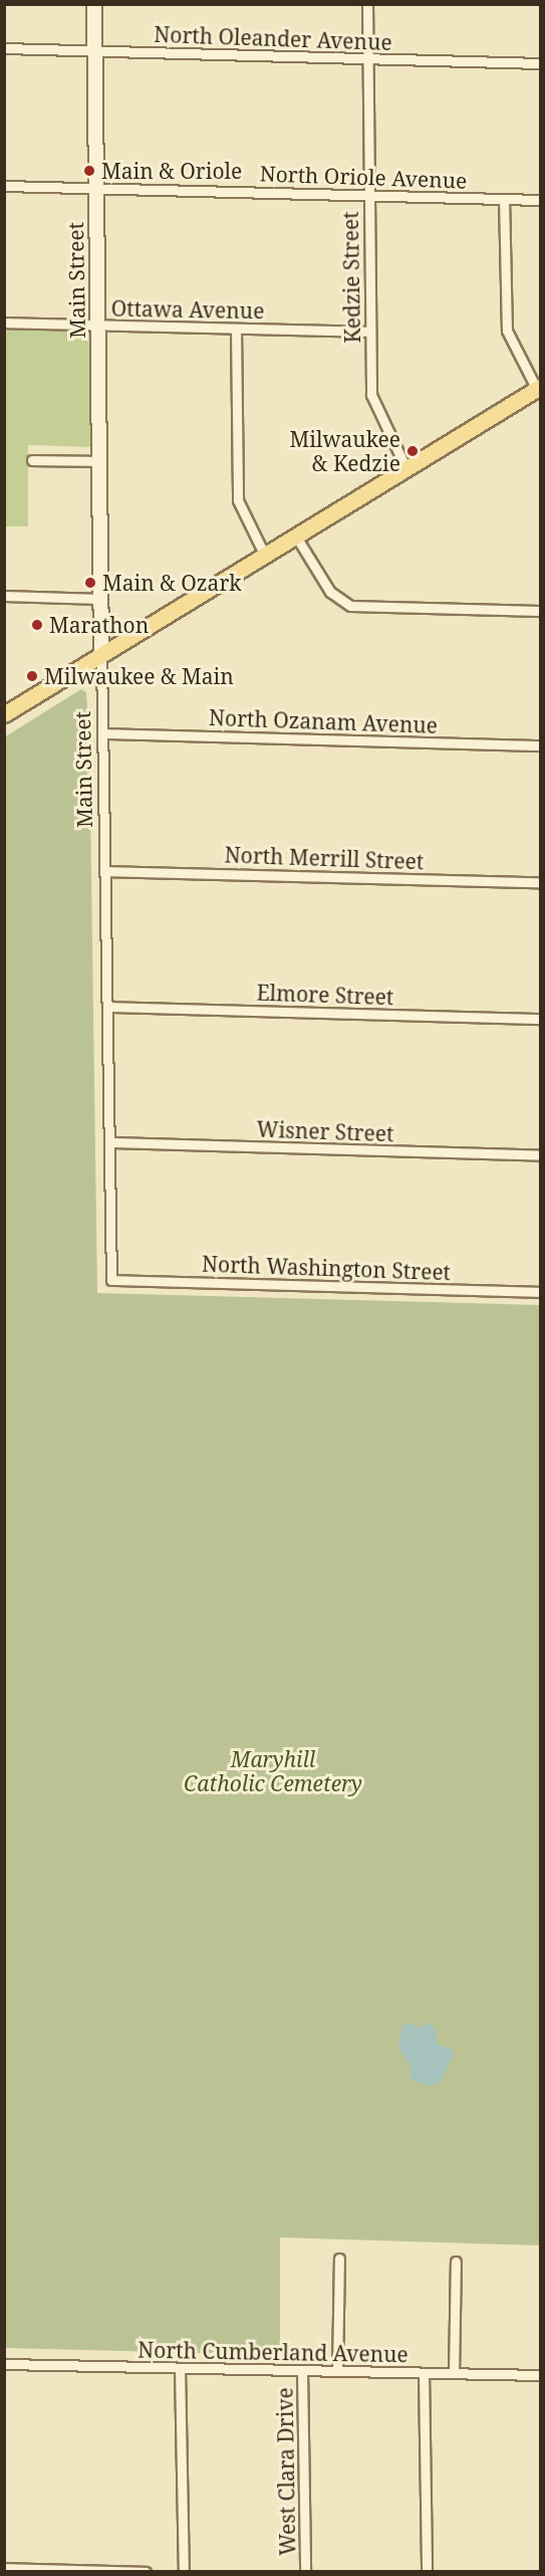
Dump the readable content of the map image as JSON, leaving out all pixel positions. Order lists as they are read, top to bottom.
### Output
{
  "streets": {
    "street": [
      "North Oleander Avenue",
      "North Oriole Avenue",
      "Kedzie Street",
      "Main Street",
      "Ottawa Avenue",
      "North Ozanam Avenue",
      "North Merrill Street",
      "Elmore Street",
      "Wisner Street",
      "North Washington Street",
      "North Cumberland Avenue",
      "West Clara Drive"
    ]
  },
  "crossings": [
    ["North Oleander Avenue", "Kedzie Street"],
    ["North Oleander Avenue", "Main Street"],
    ["North Oriole Avenue", "Kedzie Street"],
    ["North Oriole Avenue", "Main Street"],
    ["Kedzie Street", "Ottawa Avenue"],
    ["Main Street", "Ottawa Avenue"],
    ["Main Street", "North Ozanam Avenue"],
    ["Main Street", "North Merrill Street"],
    ["Main Street", "Elmore Street"],
    ["Main Street", "Wisner Street"],
    ["Main Street", "North Washington Street"],
    ["North Cumberland Avenue", "West Clara Drive"]
  ],
  "parks": ["Maryhill Catholic Cemetery"],
  "places": [
    "Main & Oriole",
    "Milwaukee & Kedzie",
    "Main & Ozark",
    "Marathon",
    "Milwaukee & Main"
  ]
}
